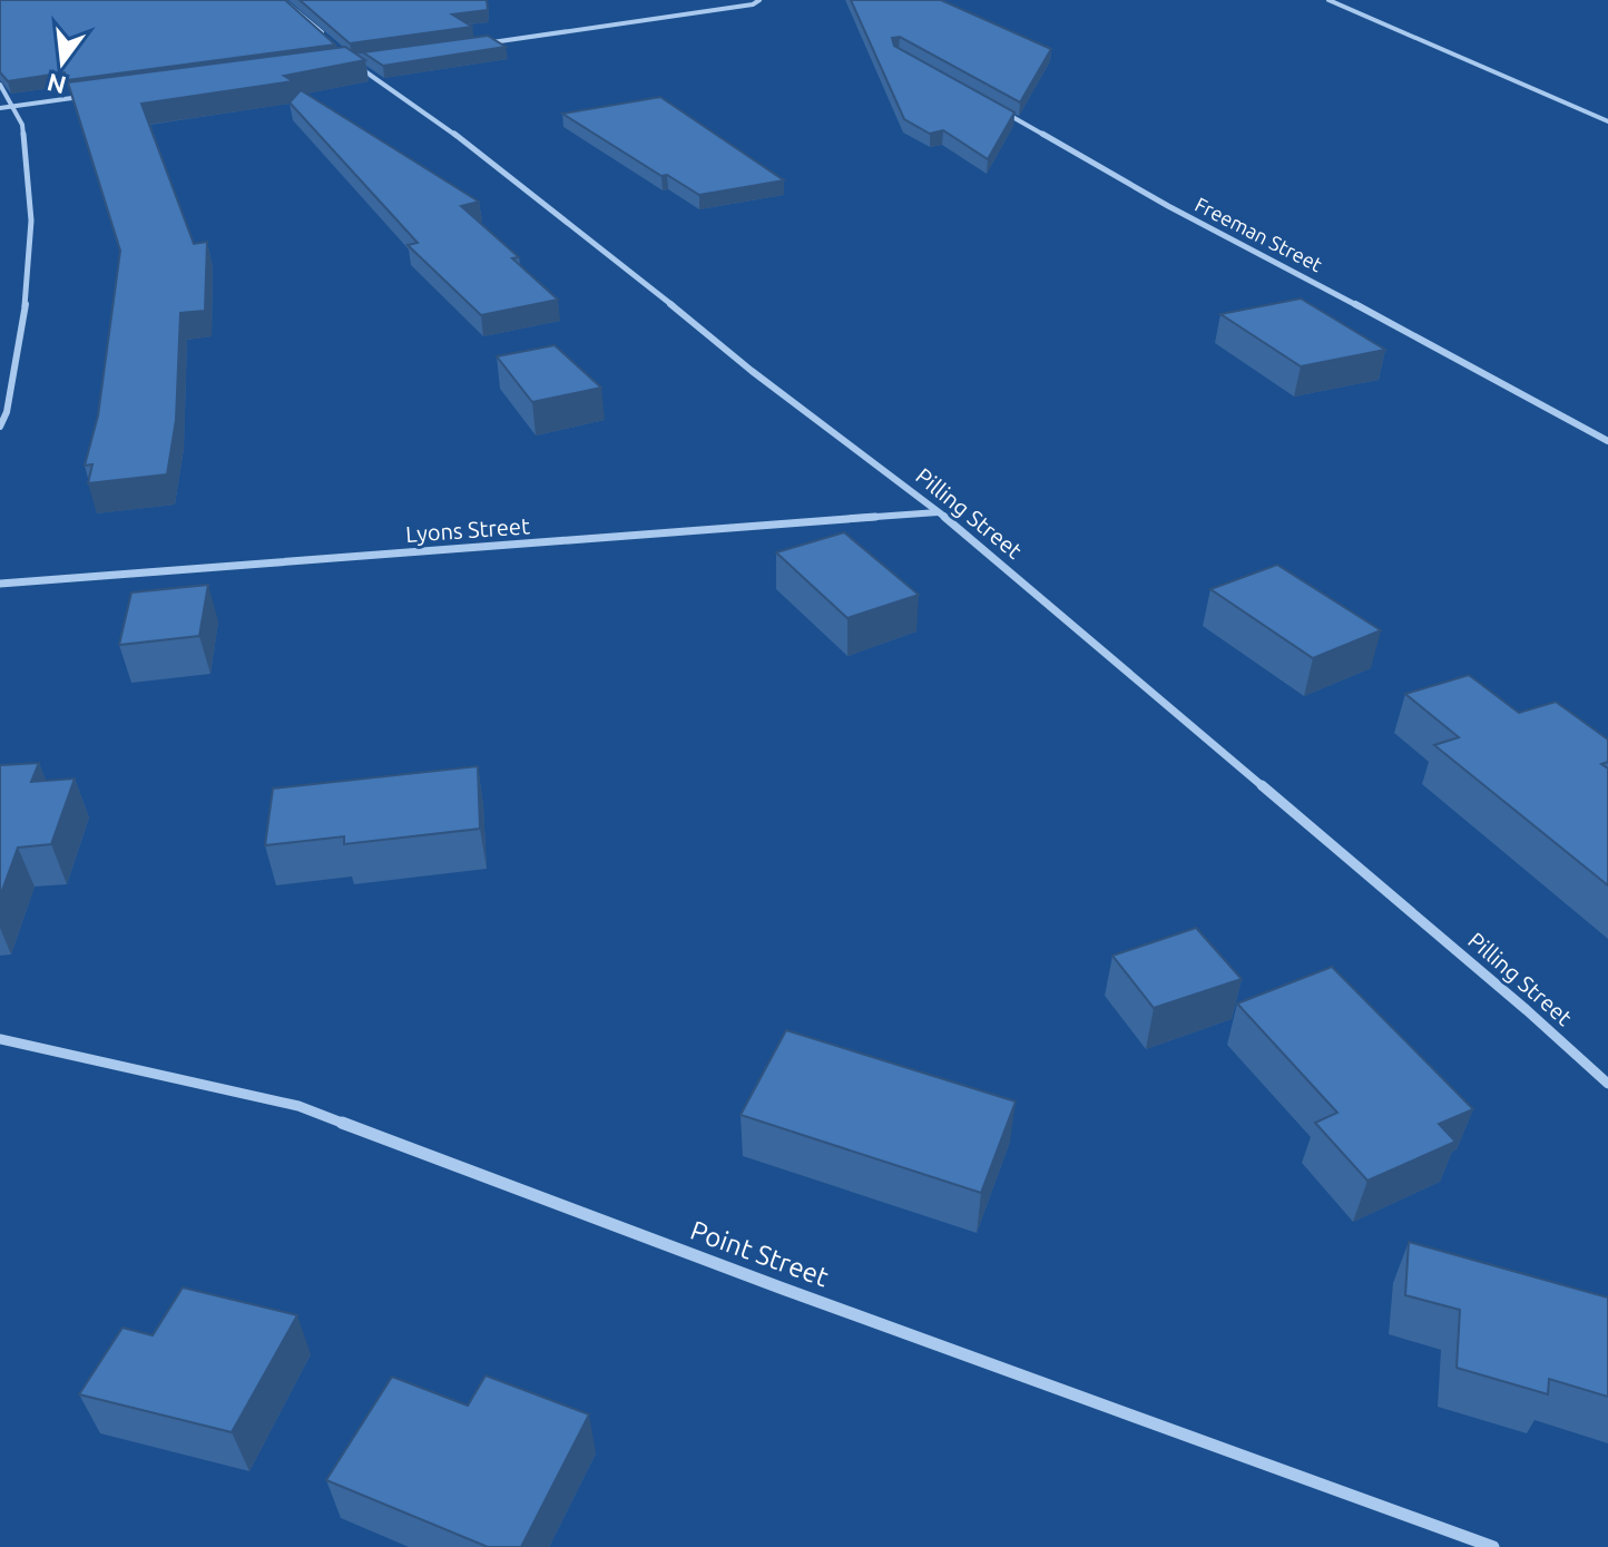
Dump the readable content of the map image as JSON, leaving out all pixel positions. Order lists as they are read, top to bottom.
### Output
{
  "streets": {
    "street": [
      "Freeman Street",
      "Pilling Street",
      "Lyons Street",
      "Point Street"
    ]
  },
  "crossings": [
    ["Pilling Street", "Lyons Street"]
  ],
  "north": "bottom"
}
